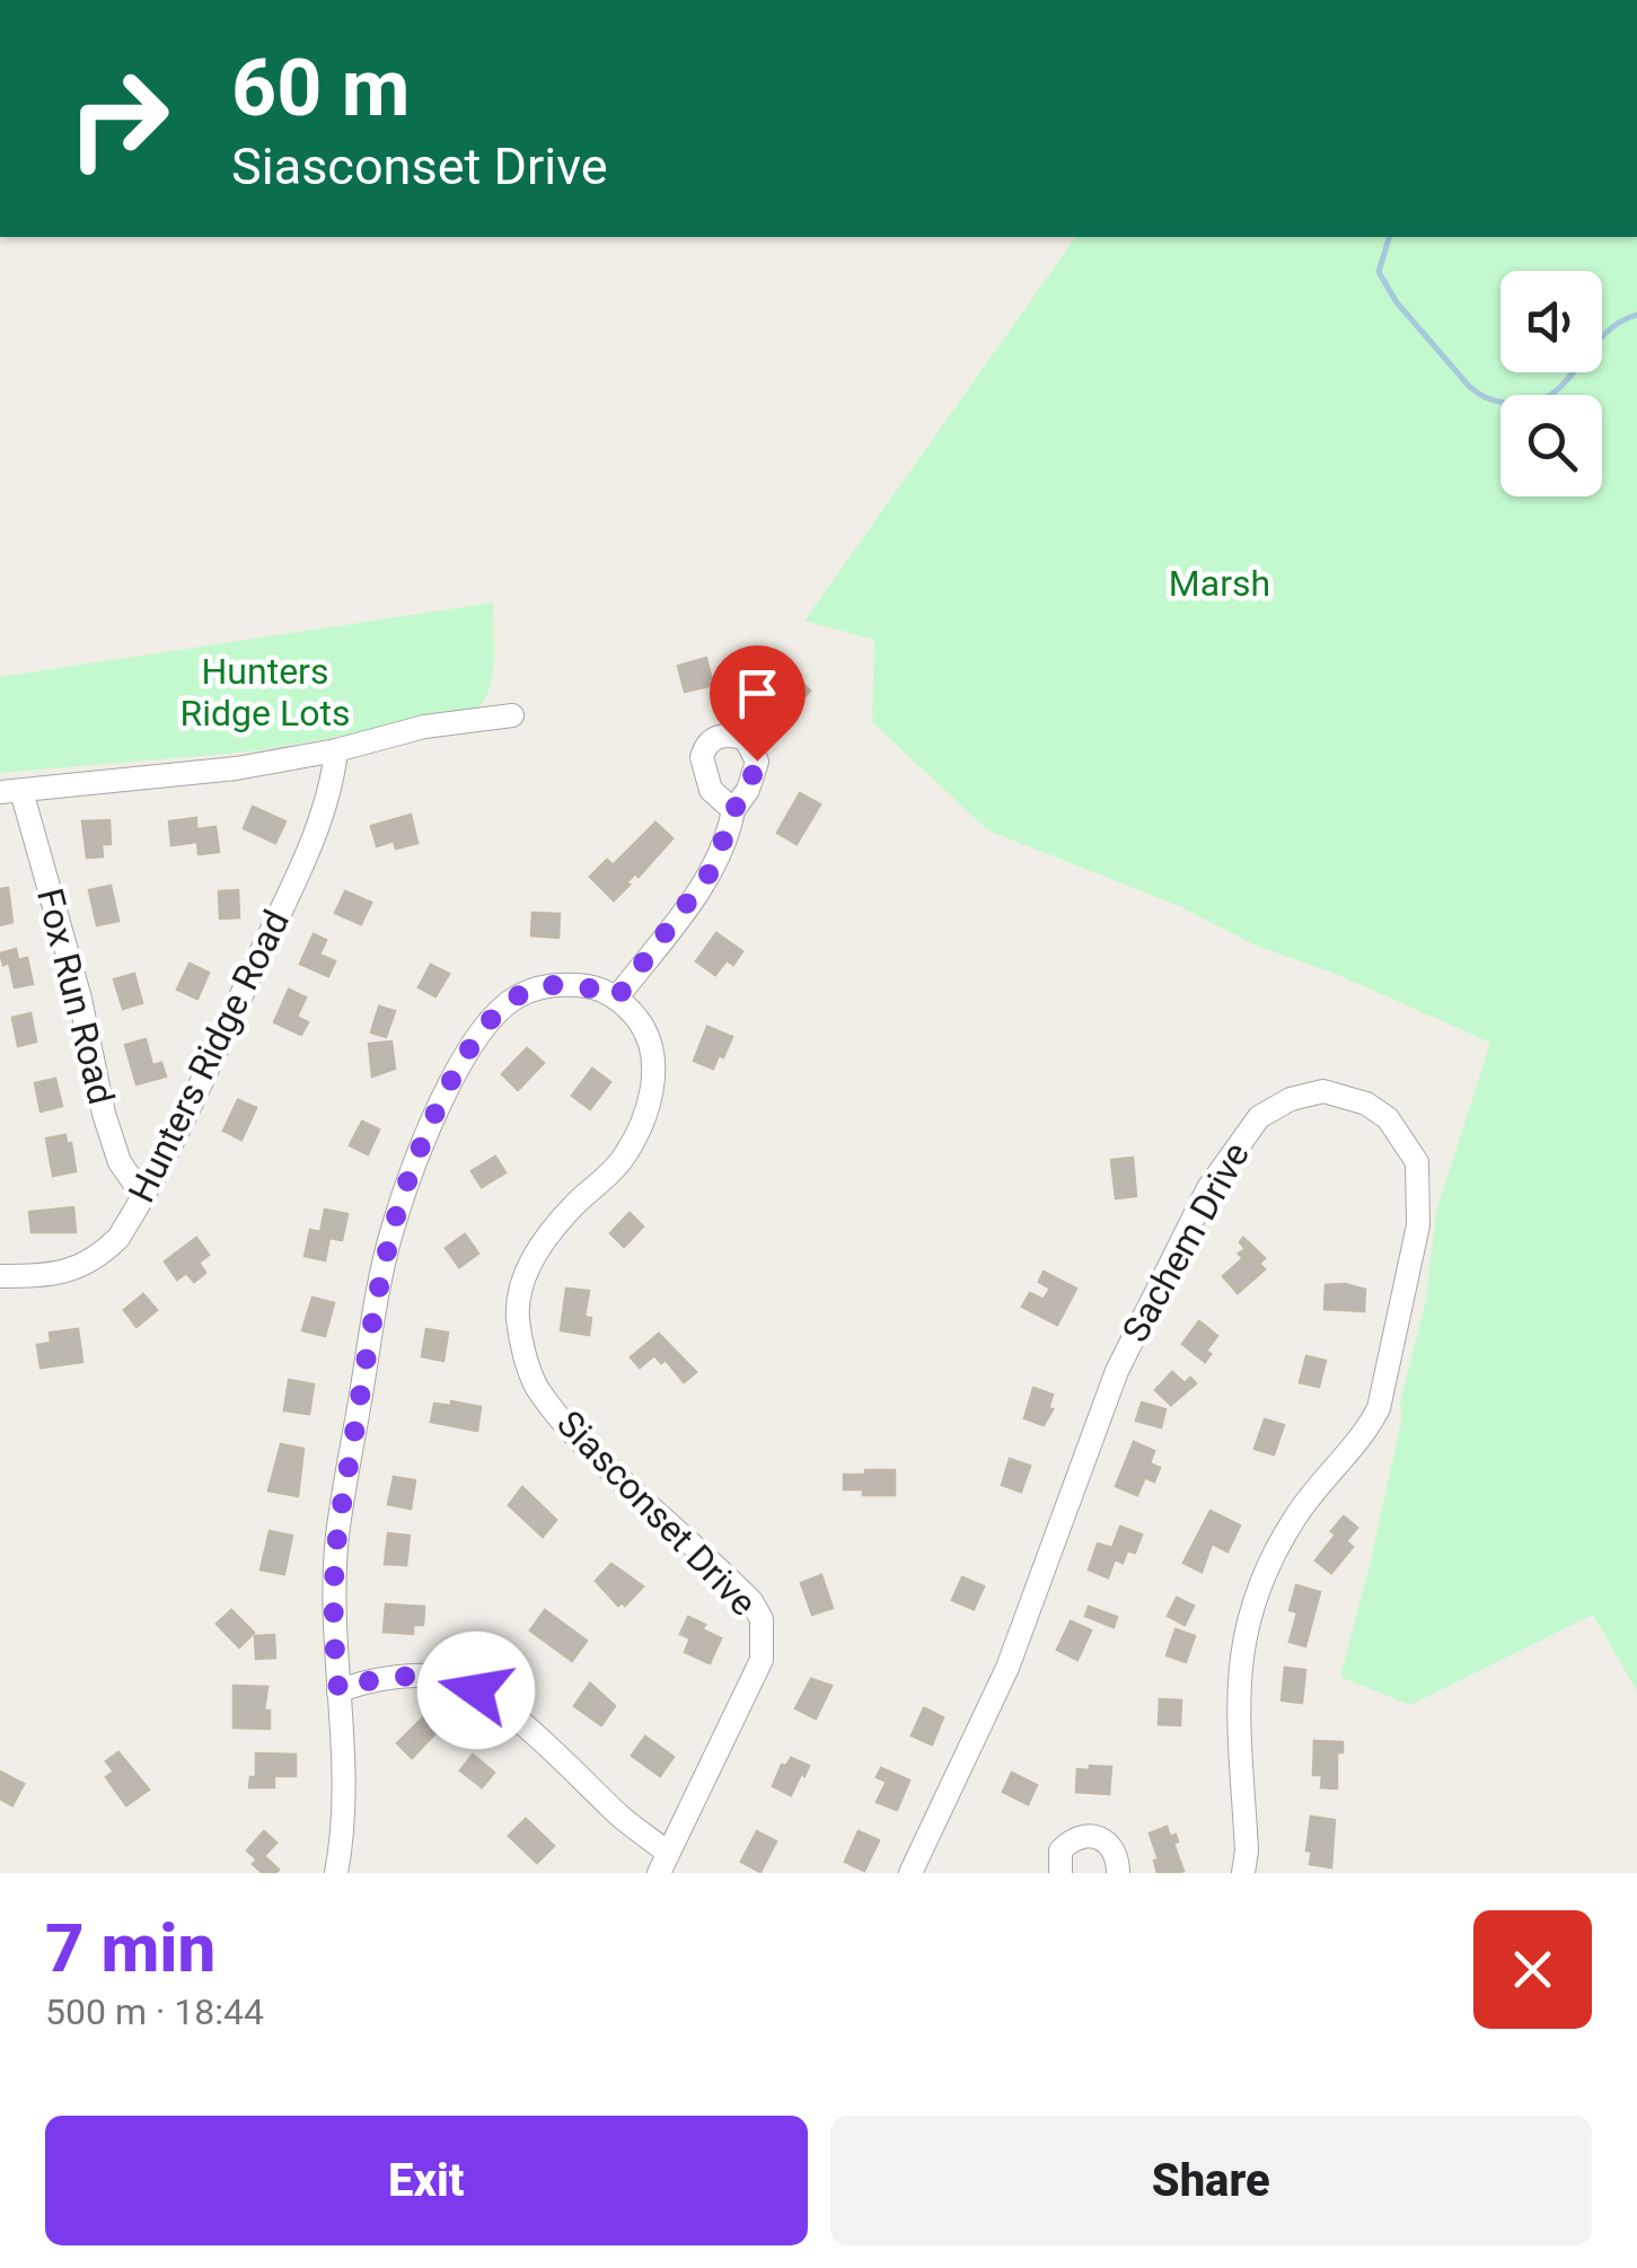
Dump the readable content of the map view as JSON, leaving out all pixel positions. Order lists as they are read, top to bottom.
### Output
{
  "streets": {
    "street": [
      "Fox Run Road",
      "Hunters Ridge Road",
      "Sachem Drive",
      "Siasconset Drive"
    ]
  },
  "crossings": [
    ["Fox Run Road", "Hunters Ridge Road"]
  ],
  "parks": ["Marsh", "Hunters Ridge Lots"],
  "page": {
    "turn": ["60 m", "Siasconset Drive"],
    "heading": ["7 min", "500 m · 18:44"],
    "buttons": ["Exit", "Share"]
  }
}
